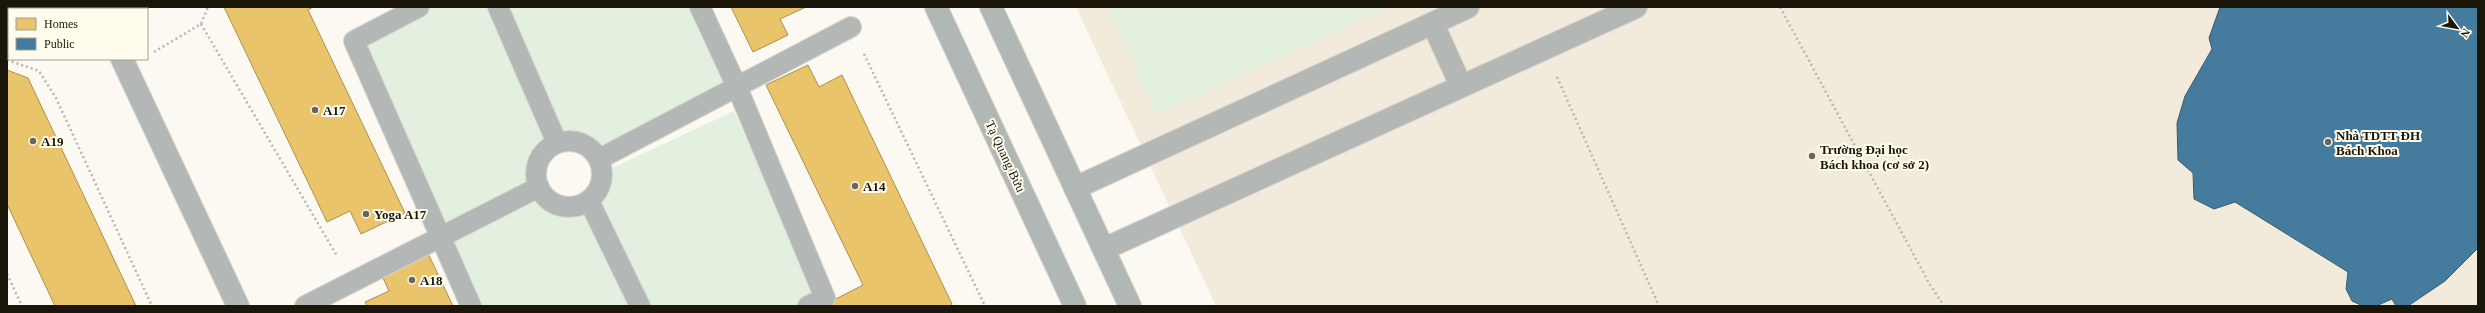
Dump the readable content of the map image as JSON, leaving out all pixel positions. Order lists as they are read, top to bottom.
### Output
{
  "streets": {
    "street": ["Tạ Quang Bửu"]
  },
  "places": [
    "A17",
    "A19",
    "Nhà TDTT ĐH Bách Khoa",
    "Trường Đại học Bách khoa (cơ sở 2)",
    "A14",
    "Yoga A17",
    "A18"
  ],
  "legend": ["Homes", "Public"],
  "north": "bottom right"
}
